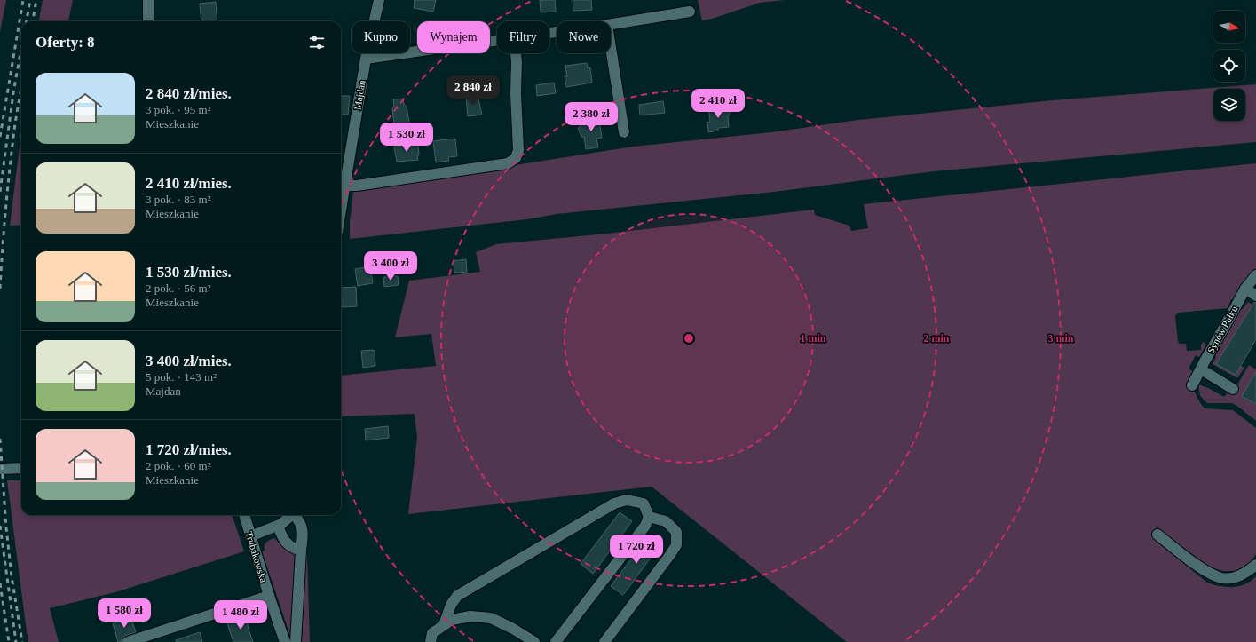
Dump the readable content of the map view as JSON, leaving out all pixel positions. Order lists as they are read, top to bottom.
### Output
{
  "streets": {
    "street": ["Majdan", "Synów Pułku", "Trubakowska"]
  },
  "north": "right",
  "page": {
    "chip": [
      "Kupno",
      "Wynajem",
      "Filtry",
      "Nowe"
    ],
    "heading": "Oferty: 8",
    "list": [
      {
        "name": "2 840 zł/mies.",
        "note": "3 pok. · 95 m² · Mieszkanie"
      },
      {
        "name": "2 410 zł/mies.",
        "note": "3 pok. · 83 m² · Mieszkanie"
      },
      {
        "name": "1 530 zł/mies.",
        "note": "2 pok. · 56 m² · Mieszkanie"
      },
      {
        "name": "3 400 zł/mies.",
        "note": "5 pok. · 143 m² · Majdan"
      },
      {
        "name": "1 720 zł/mies.",
        "note": "2 pok. · 60 m² · Mieszkanie"
      }
    ],
    "price": [
      "2 840 zł",
      "2 410 zł",
      "2 380 zł",
      "1 530 zł",
      "3 400 zł",
      "1 720 zł",
      "1 580 zł",
      "1 480 zł"
    ]
  },
  "rings": ["1 min", "2 min", "3 min"]
}
